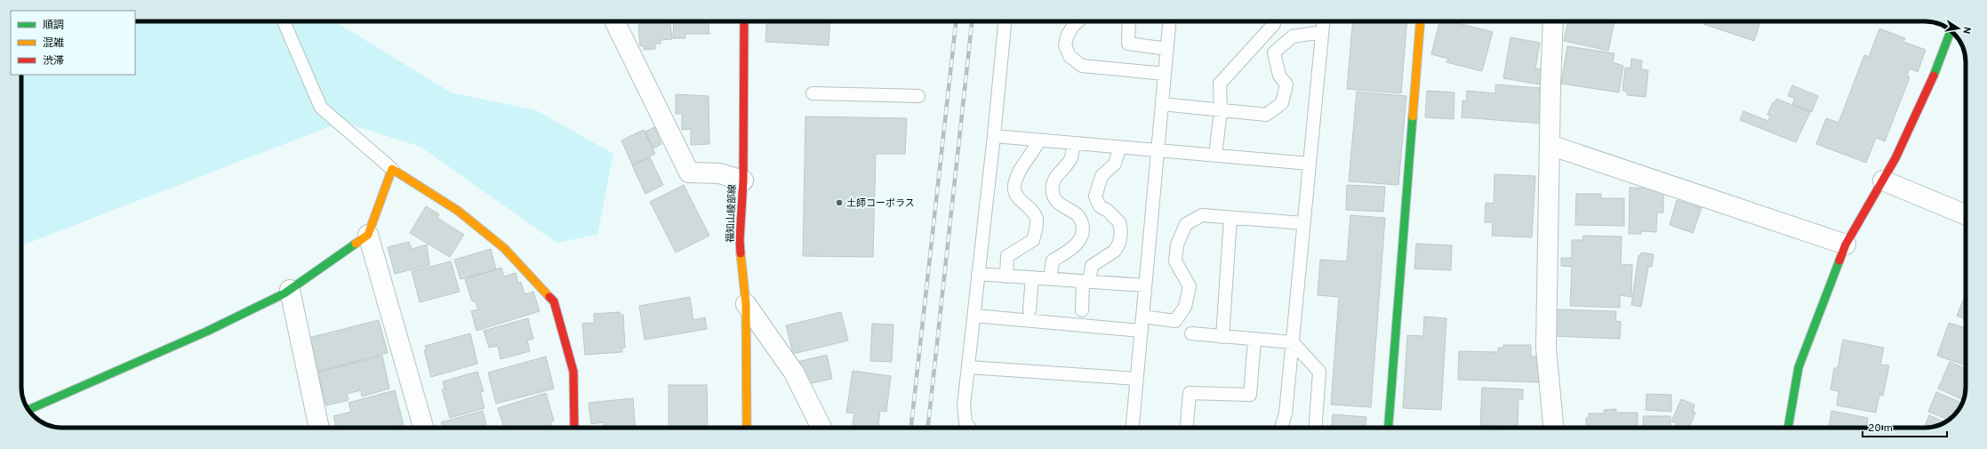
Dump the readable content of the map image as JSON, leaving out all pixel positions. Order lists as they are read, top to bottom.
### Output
{
  "streets": {
    "street": ["福知山綾部線"]
  },
  "places": ["土師コーポラス"],
  "legend": ["順調", "混雑", "渋滞"],
  "scale_bar": "20 m",
  "north": "right"
}
